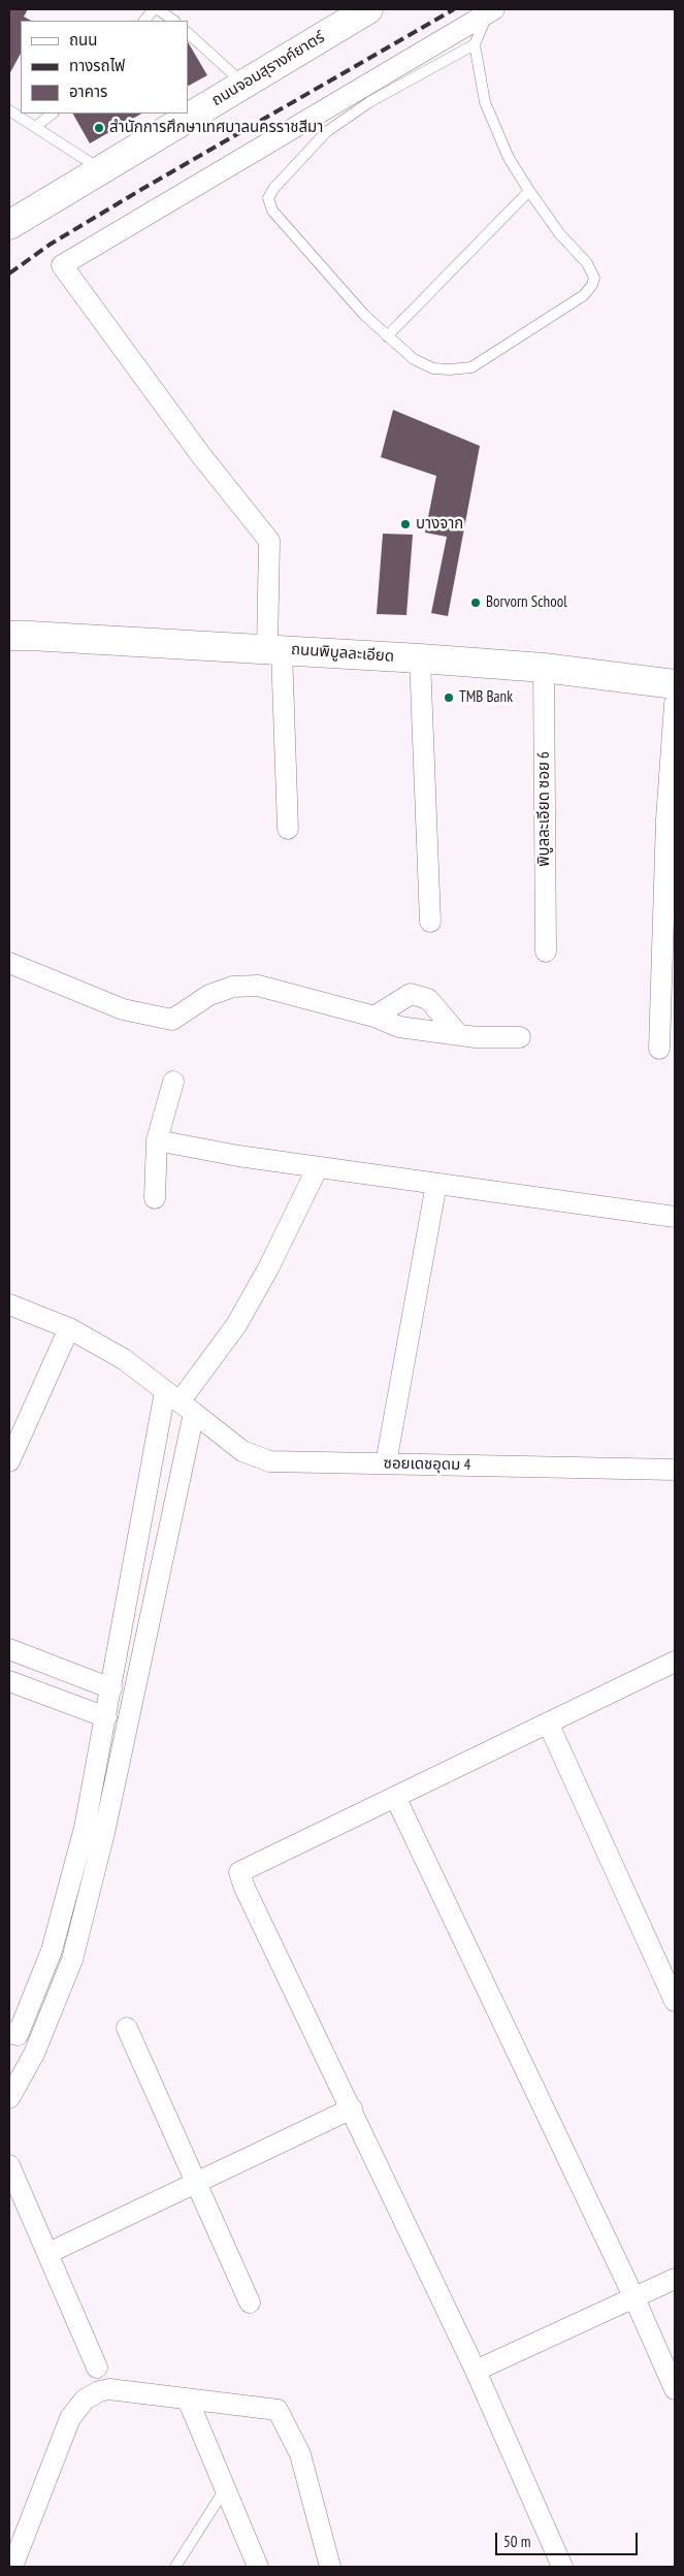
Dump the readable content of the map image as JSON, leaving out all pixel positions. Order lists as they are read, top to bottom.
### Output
{
  "streets": {
    "main road": ["ถนนจอมสุรางค์ยาตร์", "ถนนพิบูลละเอียด"],
    "street": ["พิบูลละเอียด ซอย 6", "ซอยเดชอุดม 4"]
  },
  "crossings": [
    ["ถนนพิบูลละเอียด", "พิบูลละเอียด ซอย 6"]
  ],
  "places": [
    "สำนักการศึกษาเทศบาลนครราชสีมา",
    "บางจาก",
    "Borvorn School",
    "TMB Bank"
  ],
  "legend": ["ถนน", "ทางรถไฟ", "อาคาร"],
  "scale_bar": "50 m"
}
